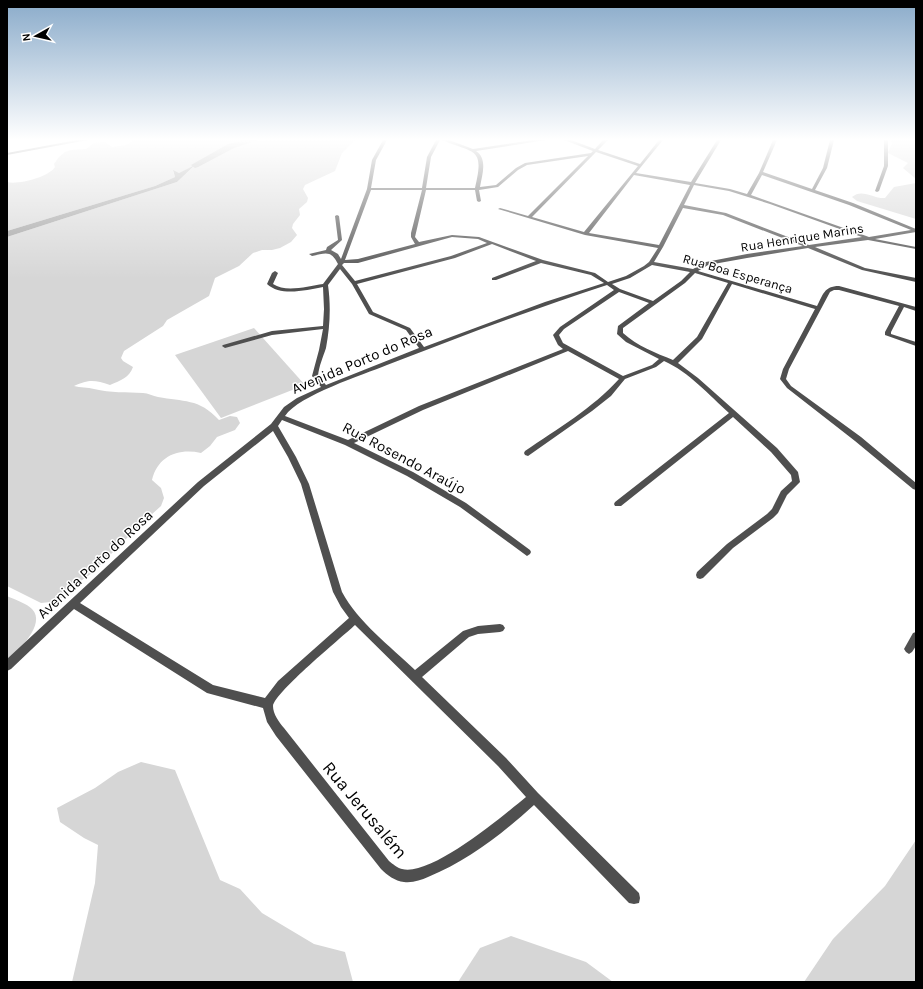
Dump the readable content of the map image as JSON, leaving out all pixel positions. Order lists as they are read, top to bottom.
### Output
{
  "streets": {
    "street": [
      "Rua Henrique Marins",
      "Rua Boa Esperança",
      "Avenida Porto do Rosa",
      "Rua Rosendo Araújo",
      "Rua Jerusalém"
    ]
  },
  "crossings": [
    ["Rua Henrique Marins", "Rua Boa Esperança"],
    ["Rua Boa Esperança", "Avenida Porto do Rosa"],
    ["Avenida Porto do Rosa", "Rua Rosendo Araújo"]
  ],
  "north": "left"
}
